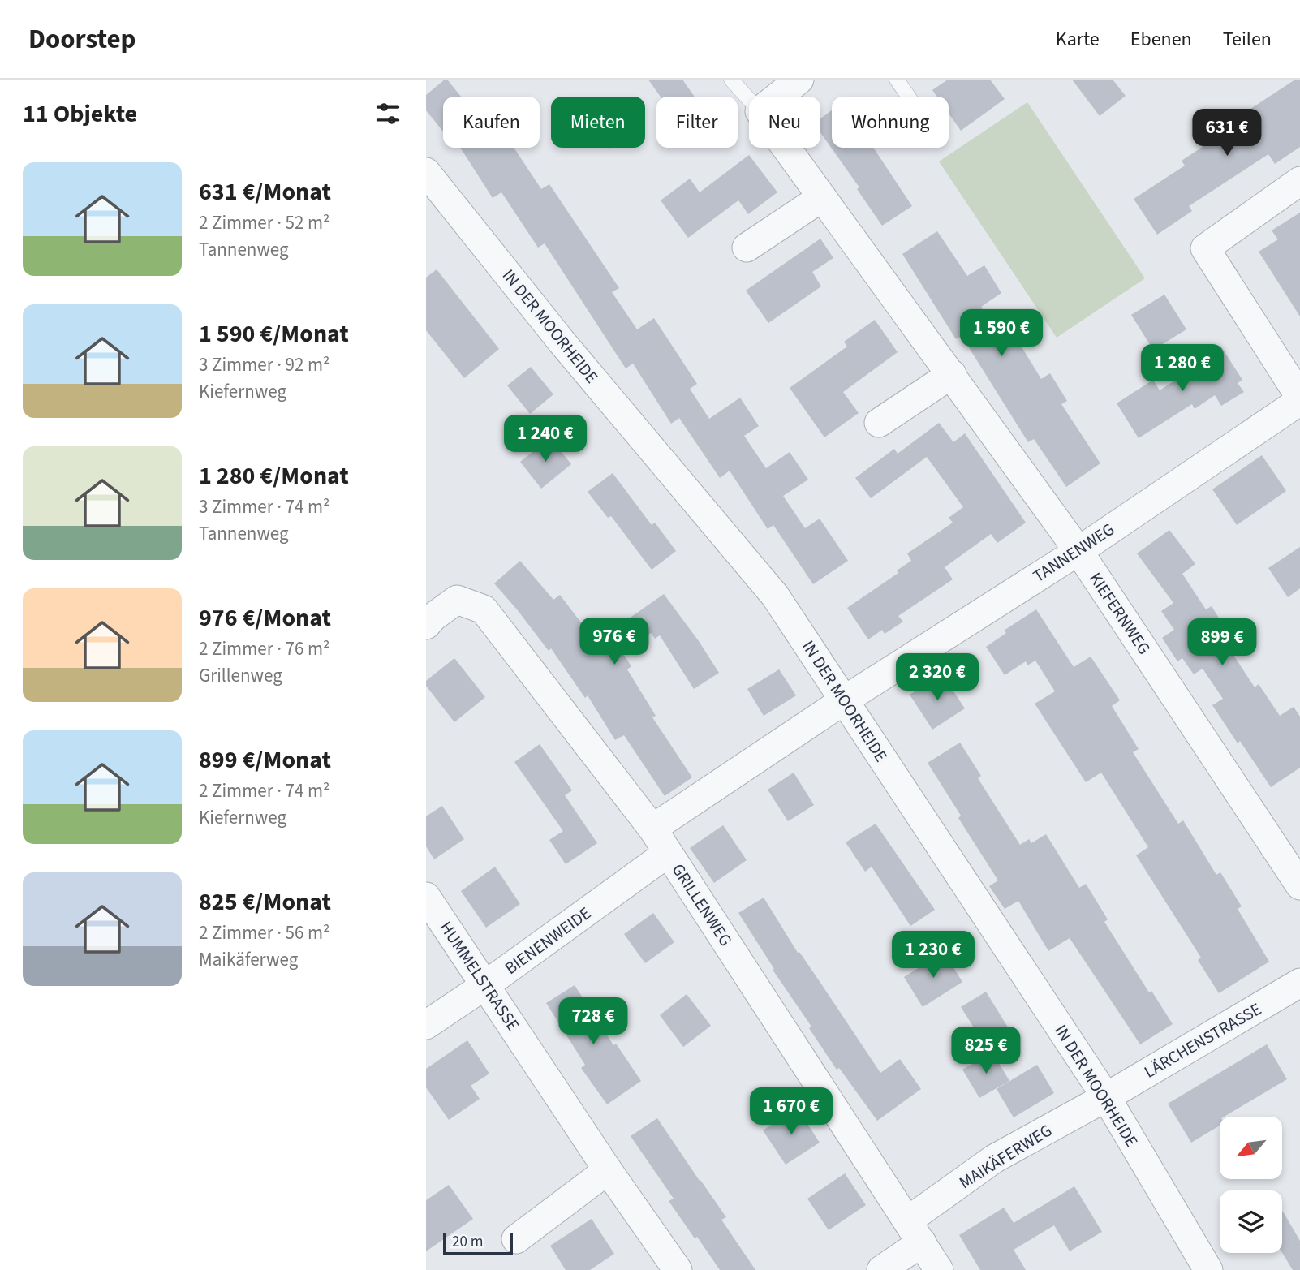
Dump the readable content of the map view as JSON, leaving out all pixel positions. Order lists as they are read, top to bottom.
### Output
{
  "streets": {
    "street": [
      "IN DER MOORHEIDE",
      "TANNENWEG",
      "KIEFERNWEG",
      "GRILLENWEG",
      "BIENENWEIDE",
      "HUMMELSTRASSE",
      "LÄRCHENSTRASSE",
      "MAIKÄFERWEG"
    ]
  },
  "crossings": [
    ["IN DER MOORHEIDE", "TANNENWEG"],
    ["IN DER MOORHEIDE", "LÄRCHENSTRASSE"],
    ["IN DER MOORHEIDE", "MAIKÄFERWEG"],
    ["TANNENWEG", "KIEFERNWEG"],
    ["GRILLENWEG", "BIENENWEIDE"],
    ["GRILLENWEG", "MAIKÄFERWEG"],
    ["BIENENWEIDE", "HUMMELSTRASSE"],
    ["LÄRCHENSTRASSE", "MAIKÄFERWEG"]
  ],
  "scale_bar": "20 m",
  "north": "bottom left",
  "page": {
    "header": "Doorstep",
    "nav": ["Karte", "Ebenen", "Teilen"],
    "heading": "11 Objekte",
    "chip": [
      "Kaufen",
      "Mieten",
      "Filter",
      "Neu",
      "Wohnung"
    ],
    "price": [
      "631 €",
      "1 590 €",
      "1 280 €",
      "1 240 €",
      "976 €",
      "899 €",
      "2 320 €",
      "1 230 €",
      "728 €",
      "825 €",
      "1 670 €"
    ],
    "list": [
      {
        "name": "631 €/Monat",
        "note": "2 Zimmer · 52 m² · Tannenweg"
      },
      {
        "name": "1 590 €/Monat",
        "note": "3 Zimmer · 92 m² · Kiefernweg"
      },
      {
        "name": "1 280 €/Monat",
        "note": "3 Zimmer · 74 m² · Tannenweg"
      },
      {
        "name": "976 €/Monat",
        "note": "2 Zimmer · 76 m² · Grillenweg"
      },
      {
        "name": "899 €/Monat",
        "note": "2 Zimmer · 74 m² · Kiefernweg"
      },
      {
        "name": "825 €/Monat",
        "note": "2 Zimmer · 56 m² · Maikäferweg"
      }
    ],
    "scale": "20 m"
  }
}
